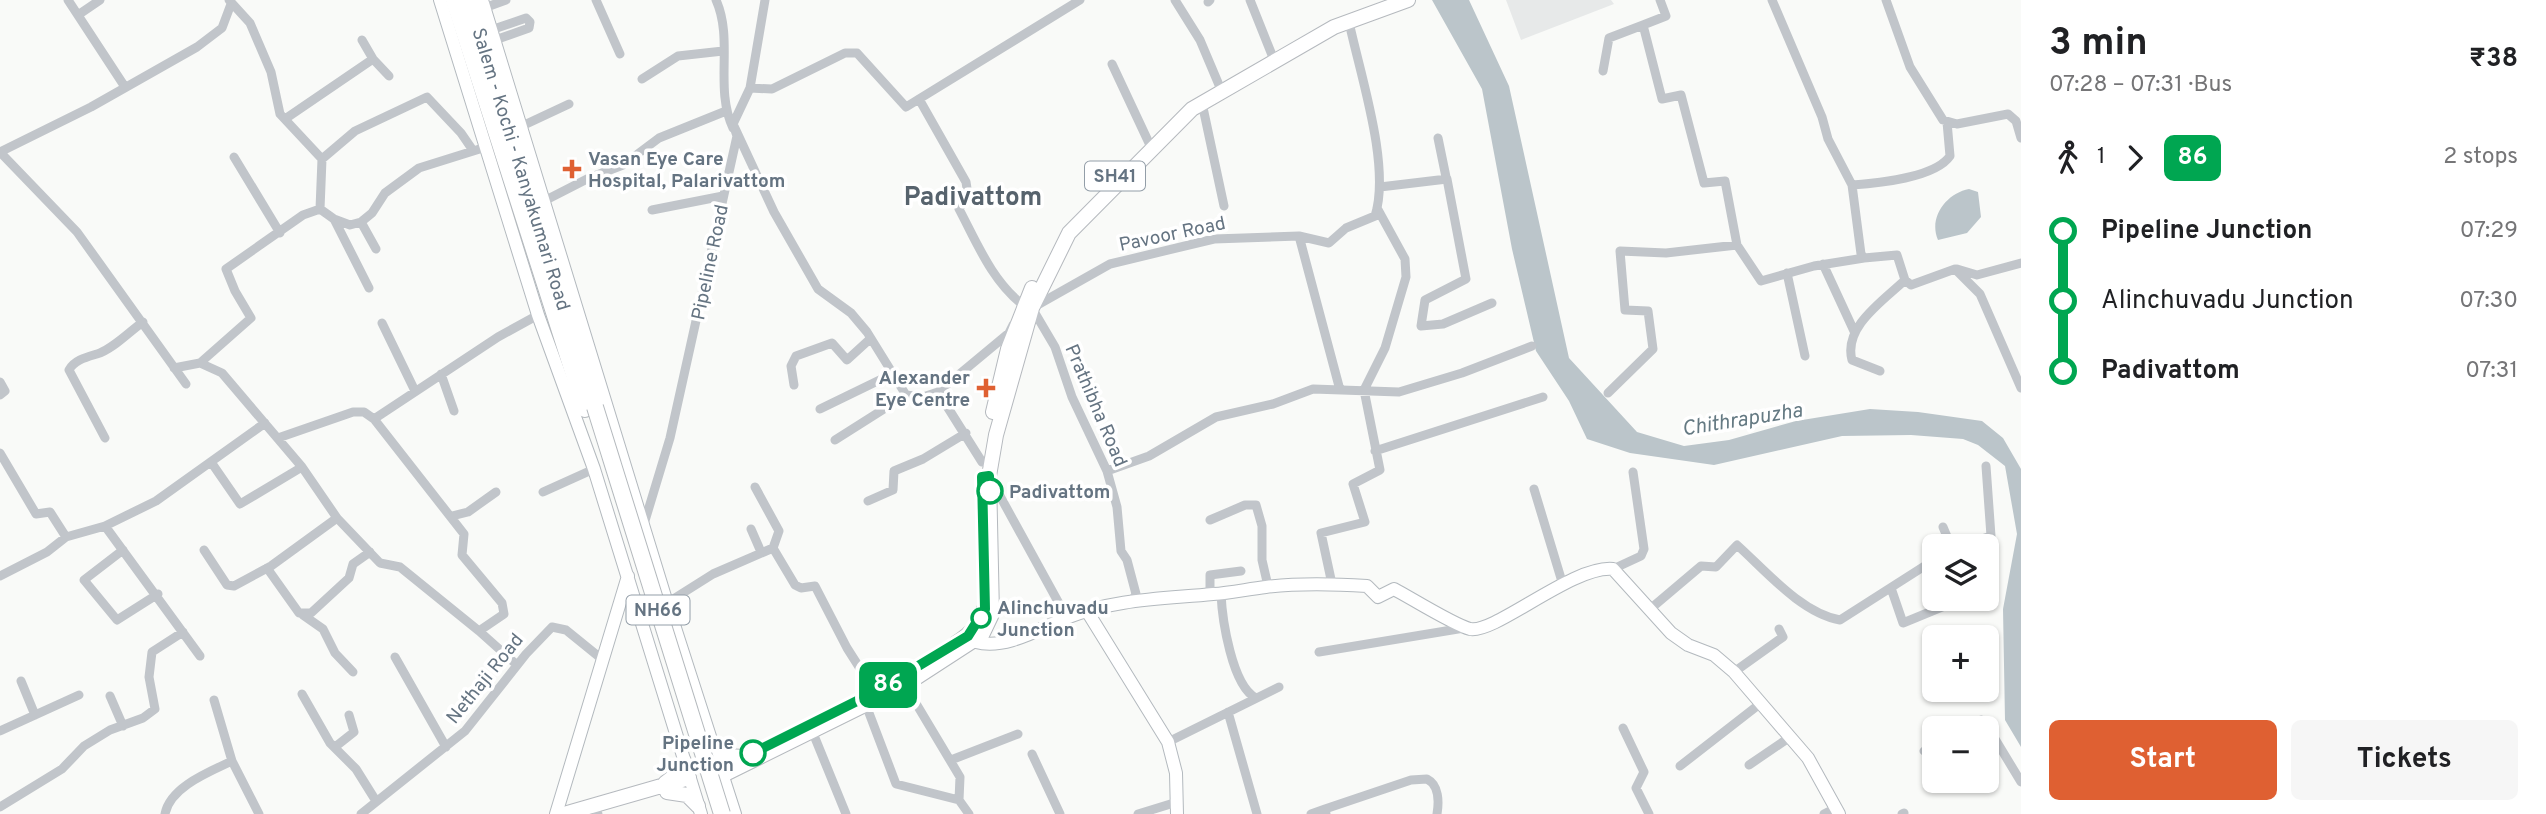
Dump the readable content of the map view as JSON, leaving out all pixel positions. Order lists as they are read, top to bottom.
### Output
{
  "streets": {
    "highway": ["Salem - Kochi - Kanyakumari Road", "NH66"],
    "main road": ["SH41"],
    "street": [
      "Pavoor Road",
      "Pipeline Road",
      "Prathibha Road",
      "Nethaji Road"
    ]
  },
  "crossings": [
    ["Salem - Kochi - Kanyakumari Road", "SH41"],
    ["Salem - Kochi - Kanyakumari Road", "Pipeline Road"],
    ["SH41", "Pavoor Road"],
    ["SH41", "Prathibha Road"],
    ["Pavoor Road", "Prathibha Road"]
  ],
  "districts": ["Padivattom"],
  "water": ["Chithrapuzha"],
  "places": {
    "health": ["Vasan Eye Care Hospital, Palarivattom", "Alexander Eye Centre"],
    "other": ["Padivattom", "Alinchuvadu Junction", "Pipeline Junction"]
  },
  "lines": ["bus line 86"],
  "page": {
    "on_map": "86",
    "heading": ["3 min", "07:28 – 07:31 · Bus", "₹38"],
    "legs": ["1", "86", "2 stops"],
    "list": [
      {
        "name": "Pipeline Junction",
        "value": "07:29"
      },
      {
        "name": "Alinchuvadu Junction",
        "value": "07:30"
      },
      {
        "name": "Padivattom",
        "value": "07:31"
      }
    ],
    "map_buttons": ["+", "−"],
    "buttons": ["Start", "Tickets"]
  }
}
